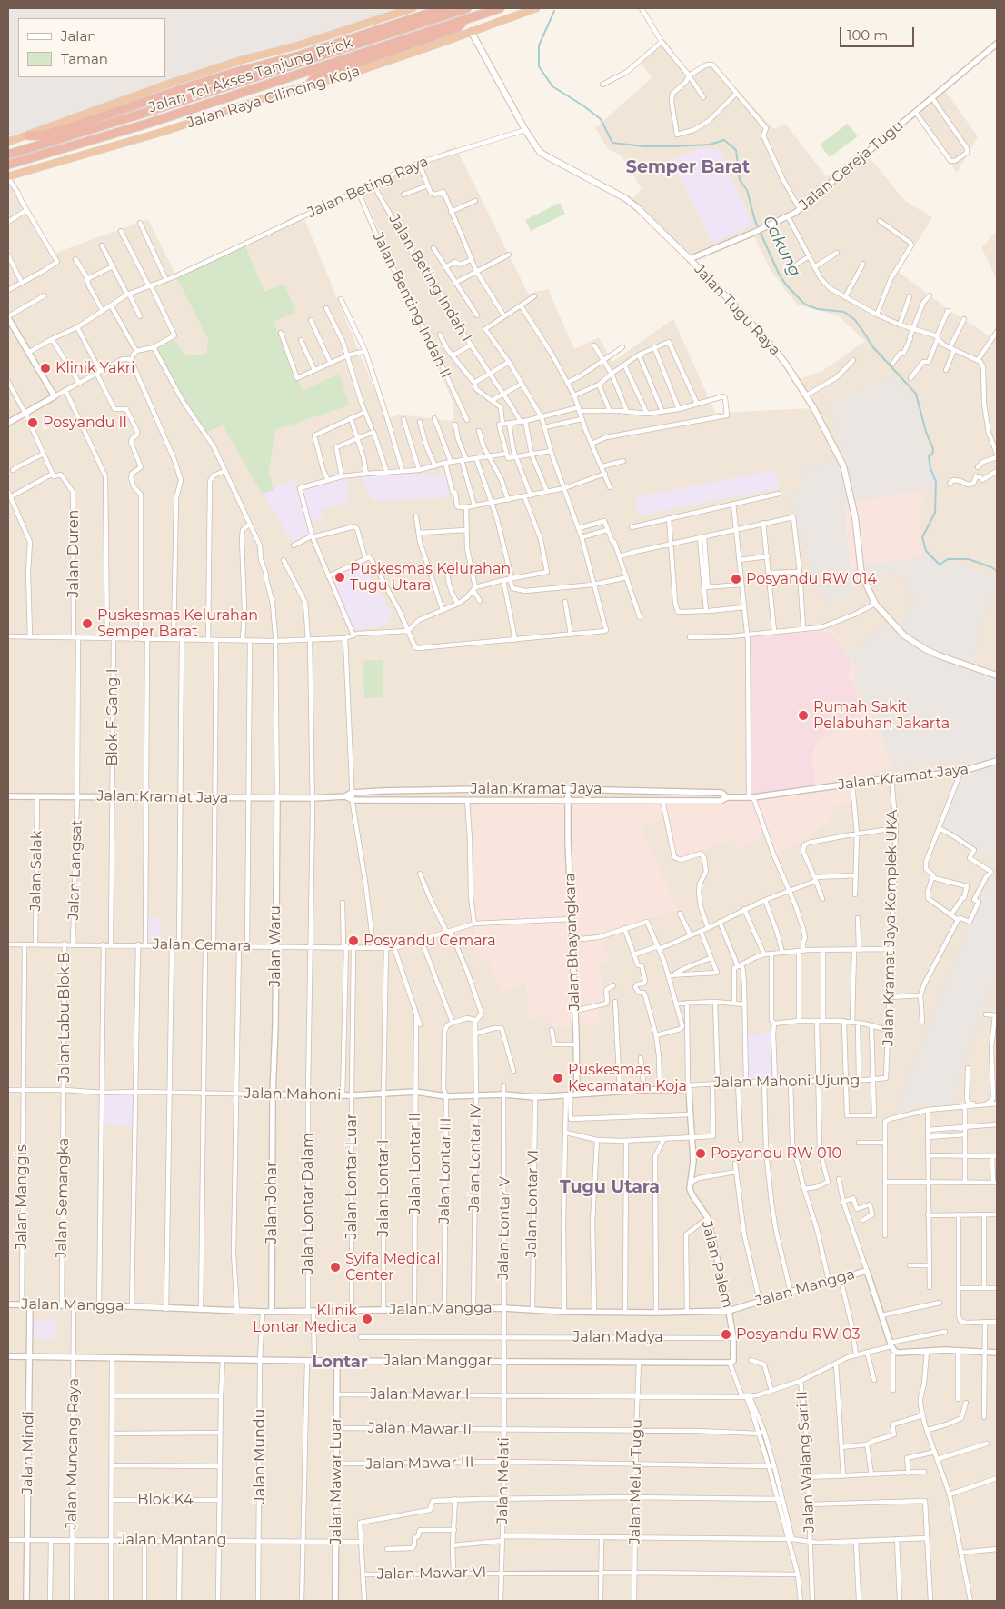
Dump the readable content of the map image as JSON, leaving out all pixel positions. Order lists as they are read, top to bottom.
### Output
{
  "streets": {
    "highway": ["Jalan Tol Akses Tanjung Priok", "Jalan Raya Cilincing Koja"],
    "main road": ["Jalan Tugu Raya"],
    "street": [
      "Jalan Gereja Tugu",
      "Jalan Beting Raya",
      "Jalan Beting Indah I",
      "Jalan Benting Indah II",
      "Jalan Duren",
      "Blok F Gang I",
      "Jalan Kramat Jaya",
      "Jalan Langsat",
      "Jalan Salak",
      "Jalan Kramat Jaya Komplek UKA",
      "Jalan Bhayangkara",
      "Jalan Cemara",
      "Jalan Waru",
      "Jalan Labu Blok B",
      "Jalan Mahoni Ujung",
      "Jalan Mahoni",
      "Jalan Lontar IV",
      "Jalan Lontar II",
      "Jalan Lontar III",
      "Jalan Lontar Luar",
      "Jalan Lontar I",
      "Jalan Manggis",
      "Jalan Semangka",
      "Jalan Johar",
      "Jalan Lontar Dalam",
      "Jalan Lontar VI",
      "Jalan Lontar V",
      "Jalan Palem",
      "Jalan Mangga",
      "Jalan Madya",
      "Jalan Manggar",
      "Jalan Mawar I",
      "Jalan Mawar II",
      "Jalan Mindi",
      "Jalan Muncang Raya",
      "Jalan Mundu",
      "Jalan Walang Sari II",
      "Jalan Mawar III",
      "Jalan Mawar Luar",
      "Jalan Melati",
      "Jalan Melur Tugu",
      "Blok K4",
      "Jalan Mantang",
      "Jalan Mawar VI"
    ]
  },
  "crossings": [
    ["Jalan Raya Cilincing Koja", "Jalan Tugu Raya"],
    ["Jalan Gereja Tugu", "Jalan Tugu Raya"],
    ["Jalan Beting Raya", "Jalan Beting Indah I"],
    ["Jalan Beting Raya", "Jalan Benting Indah II"],
    ["Jalan Beting Raya", "Jalan Tugu Raya"],
    ["Jalan Duren", "Jalan Kramat Jaya"],
    ["Jalan Duren", "Jalan Langsat"],
    ["Blok F Gang I", "Jalan Kramat Jaya"],
    ["Blok F Gang I", "Jalan Cemara"],
    ["Jalan Kramat Jaya", "Jalan Langsat"],
    ["Jalan Kramat Jaya", "Jalan Salak"],
    ["Jalan Kramat Jaya", "Jalan Kramat Jaya Komplek UKA"],
    ["Jalan Kramat Jaya", "Jalan Bhayangkara"],
    ["Jalan Kramat Jaya", "Jalan Waru"],
    ["Jalan Kramat Jaya", "Jalan Lontar Dalam"],
    ["Jalan Langsat", "Jalan Cemara"],
    ["Jalan Salak", "Jalan Cemara"],
    ["Jalan Kramat Jaya Komplek UKA", "Jalan Mahoni Ujung"],
    ["Jalan Bhayangkara", "Jalan Cemara"],
    ["Jalan Bhayangkara", "Jalan Mahoni Ujung"],
    ["Jalan Bhayangkara", "Jalan Mahoni"],
    ["Jalan Cemara", "Jalan Waru"],
    ["Jalan Cemara", "Jalan Labu Blok B"],
    ["Jalan Cemara", "Jalan Lontar Luar"],
    ["Jalan Cemara", "Jalan Lontar I"],
    ["Jalan Cemara", "Jalan Manggis"],
    ["Jalan Cemara", "Jalan Lontar Dalam"],
    ["Jalan Waru", "Jalan Mahoni"],
    ["Jalan Waru", "Jalan Johar"],
    ["Jalan Labu Blok B", "Jalan Mahoni"],
    ["Jalan Labu Blok B", "Jalan Semangka"],
    ["Jalan Mahoni Ujung", "Jalan Mahoni"],
    ["Jalan Mahoni Ujung", "Jalan Palem"],
    ["Jalan Mahoni", "Jalan Lontar IV"],
    ["Jalan Mahoni", "Jalan Lontar II"],
    ["Jalan Mahoni", "Jalan Lontar III"],
    ["Jalan Mahoni", "Jalan Lontar Luar"],
    ["Jalan Mahoni", "Jalan Lontar I"],
    ["Jalan Mahoni", "Jalan Manggis"],
    ["Jalan Mahoni", "Jalan Semangka"],
    ["Jalan Mahoni", "Jalan Johar"],
    ["Jalan Mahoni", "Jalan Lontar Dalam"],
    ["Jalan Mahoni", "Jalan Lontar VI"],
    ["Jalan Mahoni", "Jalan Lontar V"],
    ["Jalan Lontar IV", "Jalan Mangga"],
    ["Jalan Lontar II", "Jalan Mangga"],
    ["Jalan Lontar III", "Jalan Mangga"],
    ["Jalan Lontar Luar", "Jalan Mangga"],
    ["Jalan Lontar I", "Jalan Mangga"],
    ["Jalan Manggis", "Jalan Mangga"],
    ["Jalan Semangka", "Jalan Mangga"],
    ["Jalan Johar", "Jalan Mangga"],
    ["Jalan Lontar Dalam", "Jalan Mangga"],
    ["Jalan Lontar Dalam", "Jalan Manggar"],
    ["Jalan Lontar VI", "Jalan Mangga"],
    ["Jalan Lontar V", "Jalan Mangga"],
    ["Jalan Lontar V", "Jalan Madya"],
    ["Jalan Lontar V", "Jalan Manggar"],
    ["Jalan Lontar V", "Jalan Melati"],
    ["Jalan Palem", "Jalan Mangga"],
    ["Jalan Palem", "Jalan Madya"],
    ["Jalan Palem", "Jalan Manggar"],
    ["Jalan Mangga", "Jalan Mindi"],
    ["Jalan Mangga", "Jalan Muncang Raya"],
    ["Jalan Mangga", "Jalan Mundu"],
    ["Jalan Manggar", "Jalan Mindi"],
    ["Jalan Manggar", "Jalan Muncang Raya"],
    ["Jalan Manggar", "Jalan Mundu"],
    ["Jalan Manggar", "Jalan Mawar Luar"],
    ["Jalan Manggar", "Jalan Melati"],
    ["Jalan Manggar", "Jalan Melur Tugu"],
    ["Jalan Mawar I", "Jalan Walang Sari II"],
    ["Jalan Mawar I", "Jalan Mawar Luar"],
    ["Jalan Mawar I", "Jalan Melati"],
    ["Jalan Mawar I", "Jalan Melur Tugu"],
    ["Jalan Mawar II", "Jalan Mawar Luar"],
    ["Jalan Mawar II", "Jalan Melati"],
    ["Jalan Mawar II", "Jalan Melur Tugu"],
    ["Jalan Mindi", "Jalan Mantang"],
    ["Jalan Muncang Raya", "Jalan Mantang"],
    ["Jalan Mundu", "Jalan Mantang"],
    ["Jalan Mawar III", "Jalan Mawar Luar"],
    ["Jalan Mawar III", "Jalan Melati"],
    ["Jalan Mawar III", "Jalan Melur Tugu"],
    ["Jalan Mawar Luar", "Jalan Mantang"],
    ["Jalan Melati", "Jalan Mawar VI"],
    ["Jalan Melur Tugu", "Jalan Mawar VI"]
  ],
  "districts": ["Semper Barat", "Tugu Utara", "Lontar"],
  "water": ["Cakung"],
  "places": [
    "Klinik Yakri",
    "Posyandu II",
    "Puskesmas Kelurahan Tugu Utara",
    "Posyandu RW 014",
    "Puskesmas Kelurahan Semper Barat",
    "Rumah Sakit Pelabuhan Jakarta",
    "Posyandu Cemara",
    "Puskesmas Kecamatan Koja",
    "Posyandu RW 010",
    "Syifa Medical Center",
    "Klinik Lontar Medica",
    "Posyandu RW 03"
  ],
  "legend": ["Jalan", "Taman"],
  "scale_bar": "100 m"
}
